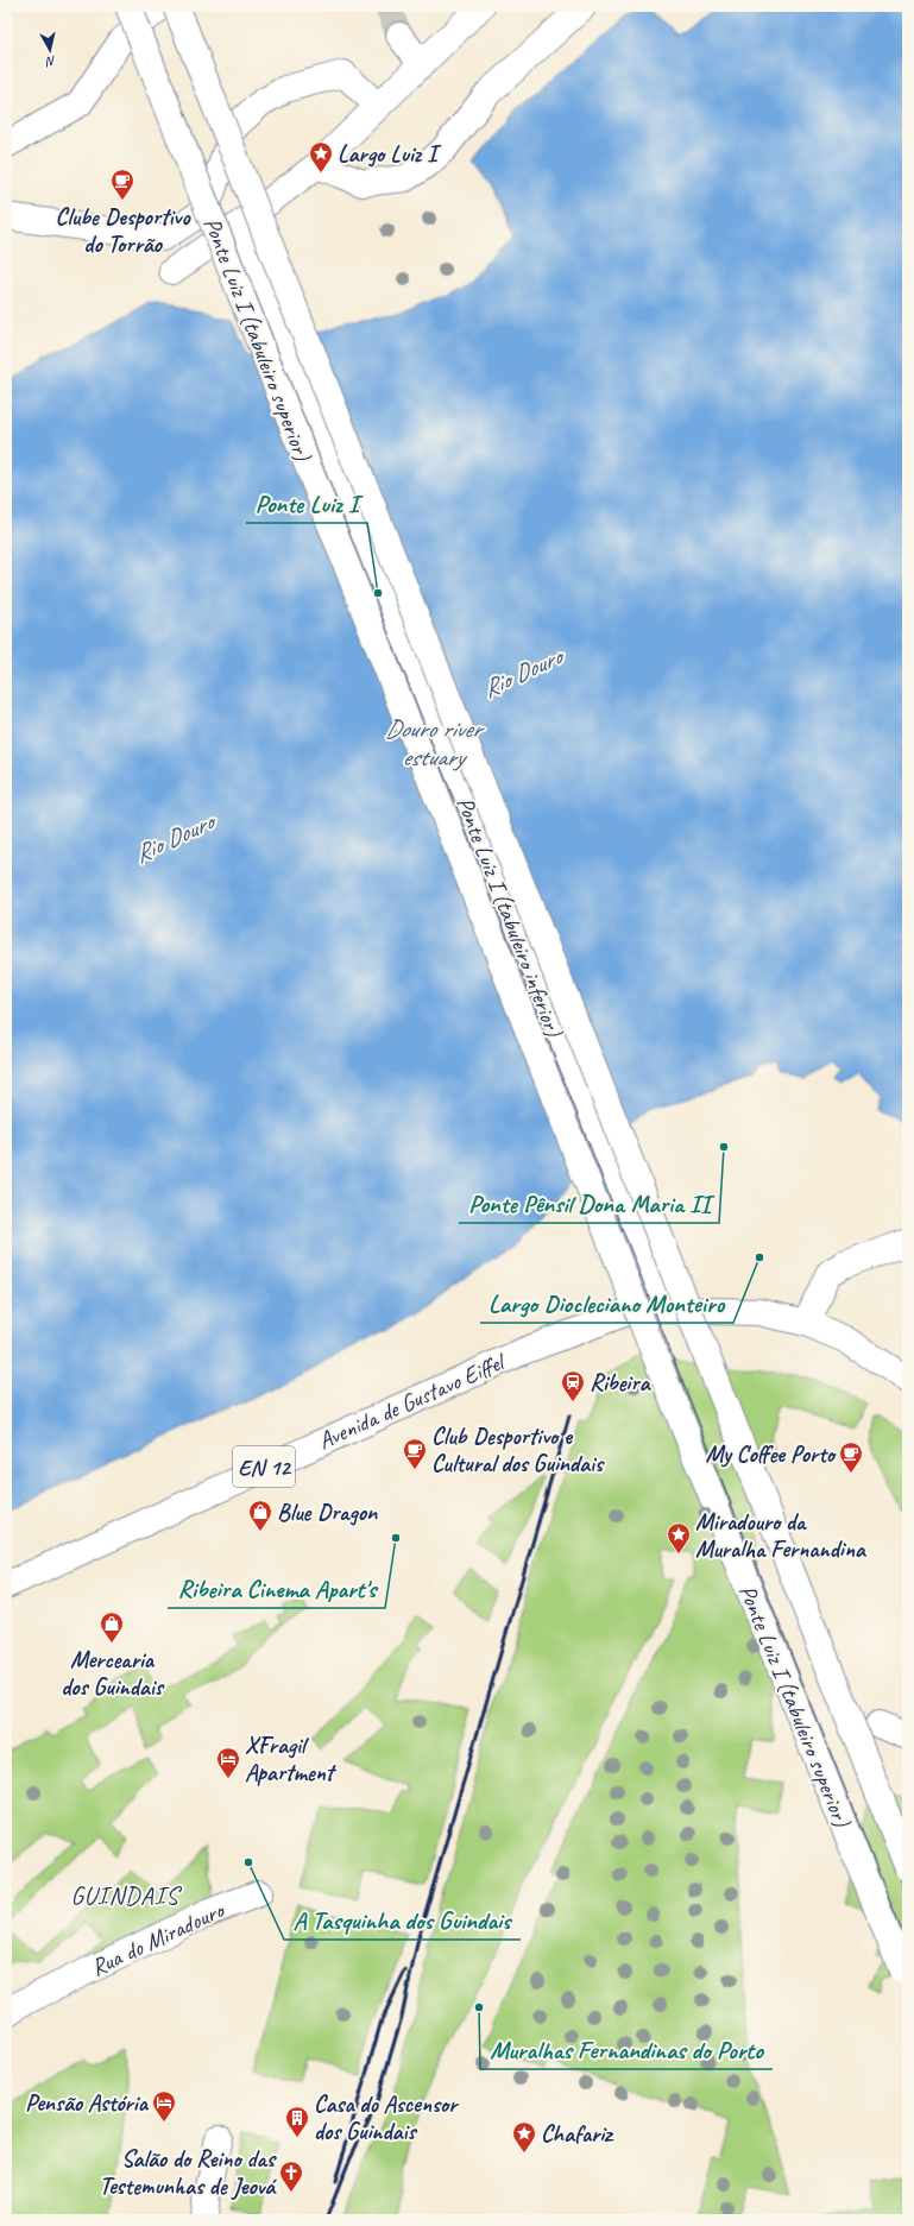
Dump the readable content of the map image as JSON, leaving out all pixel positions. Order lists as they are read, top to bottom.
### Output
{
  "streets": {
    "street": [
      "Ponte Luiz I (tabuleiro superior)",
      "Ponte Luiz I (tabuleiro inferior)",
      "Avenida de Gustavo Eiffel",
      "EN 12",
      "Rua do Miradouro"
    ]
  },
  "crossings": [
    ["Ponte Luiz I (tabuleiro inferior)", "Avenida de Gustavo Eiffel"],
    ["Ponte Luiz I (tabuleiro inferior)", "EN 12"],
    ["Avenida de Gustavo Eiffel", "EN 12"]
  ],
  "districts": ["GUINDAIS"],
  "water": ["Rio Douro", "Douro river estuary"],
  "places": {
    "place": ["Largo Luiz I", "Miradouro da Muralha Fernandina", "Chafariz"],
    "cafe": ["Clube Desportivo do Torrão", "Club Desportivo e Cultural dos Guindais", "My Coffee Porto"],
    "other": [
      "Ponte Luiz I",
      "Ponte Pênsil Dona Maria II",
      "Largo Diocleciano Monteiro",
      "Ribeira Cinema Apart's",
      "A Tasquinha dos Guindais",
      "Muralhas Fernandinas do Porto"
    ],
    "station": ["Ribeira"],
    "shop": ["Blue Dragon", "Mercearia dos Guindais"],
    "hotel": ["XFragil Apartment", "Pensão Astória"],
    "building": ["Casa do Ascensor dos Guindais"],
    "church": ["Salão do Reino das Testemunhas de Jeová"]
  },
  "north": "bottom"
}
